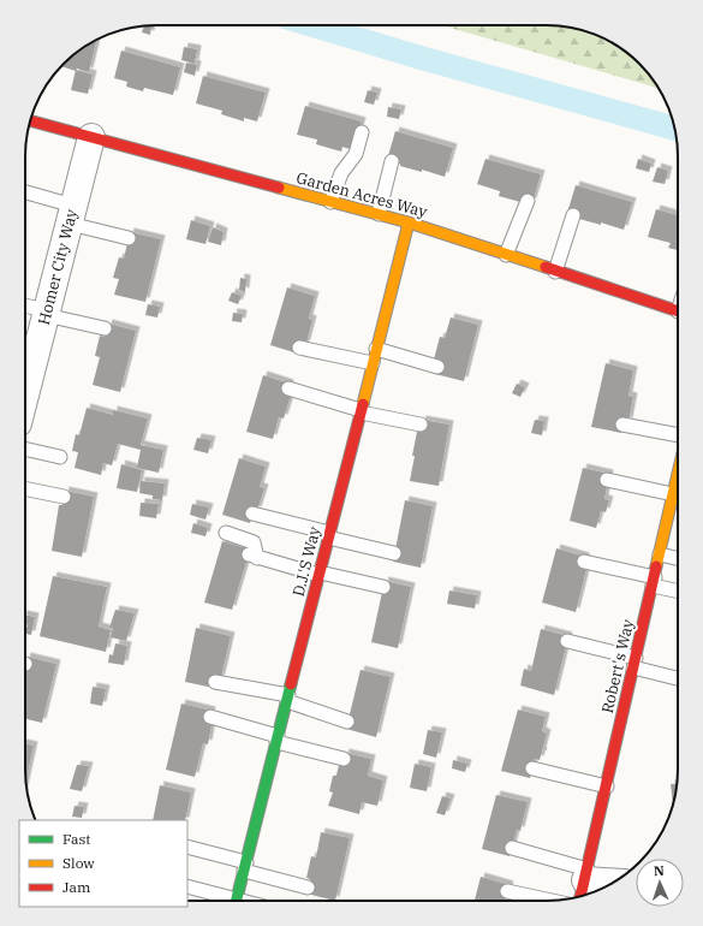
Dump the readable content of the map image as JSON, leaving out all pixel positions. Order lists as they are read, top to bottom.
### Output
{
  "streets": {
    "street": [
      "Garden Acres Way",
      "Homer City Way",
      "D.J.'S Way",
      "Robert's Way"
    ]
  },
  "crossings": [
    ["Garden Acres Way", "Homer City Way"],
    ["Garden Acres Way", "D.J.'S Way"]
  ],
  "legend": ["Fast", "Slow", "Jam"],
  "north": "top"
}
